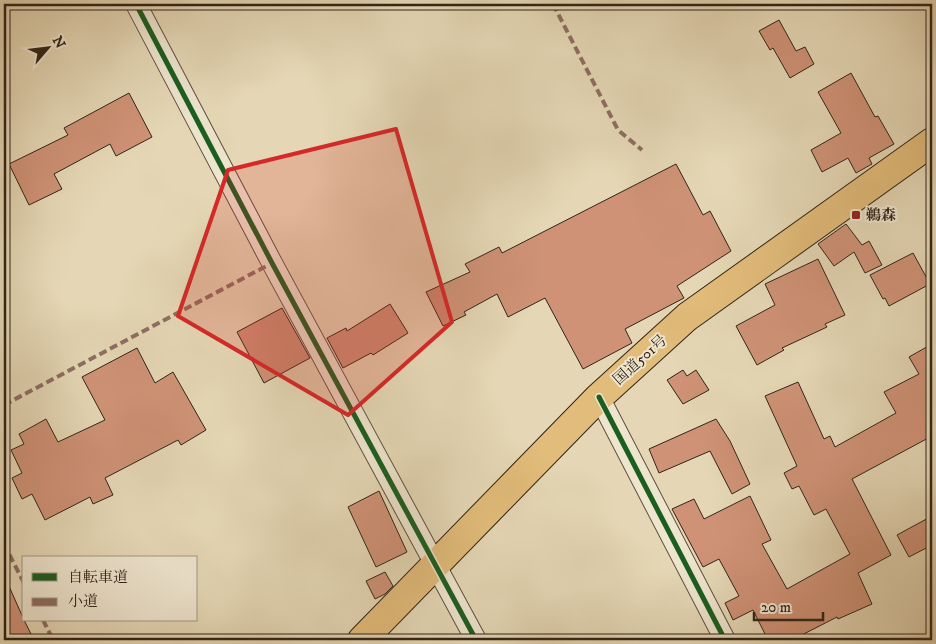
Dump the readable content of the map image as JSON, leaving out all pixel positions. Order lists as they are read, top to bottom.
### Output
{
  "streets": {
    "highway": ["国道501号"]
  },
  "places": {
    "transit": ["鵜森"]
  },
  "legend": ["自転車道", "小道"],
  "scale_bar": "20 m",
  "north": "top right"
}
